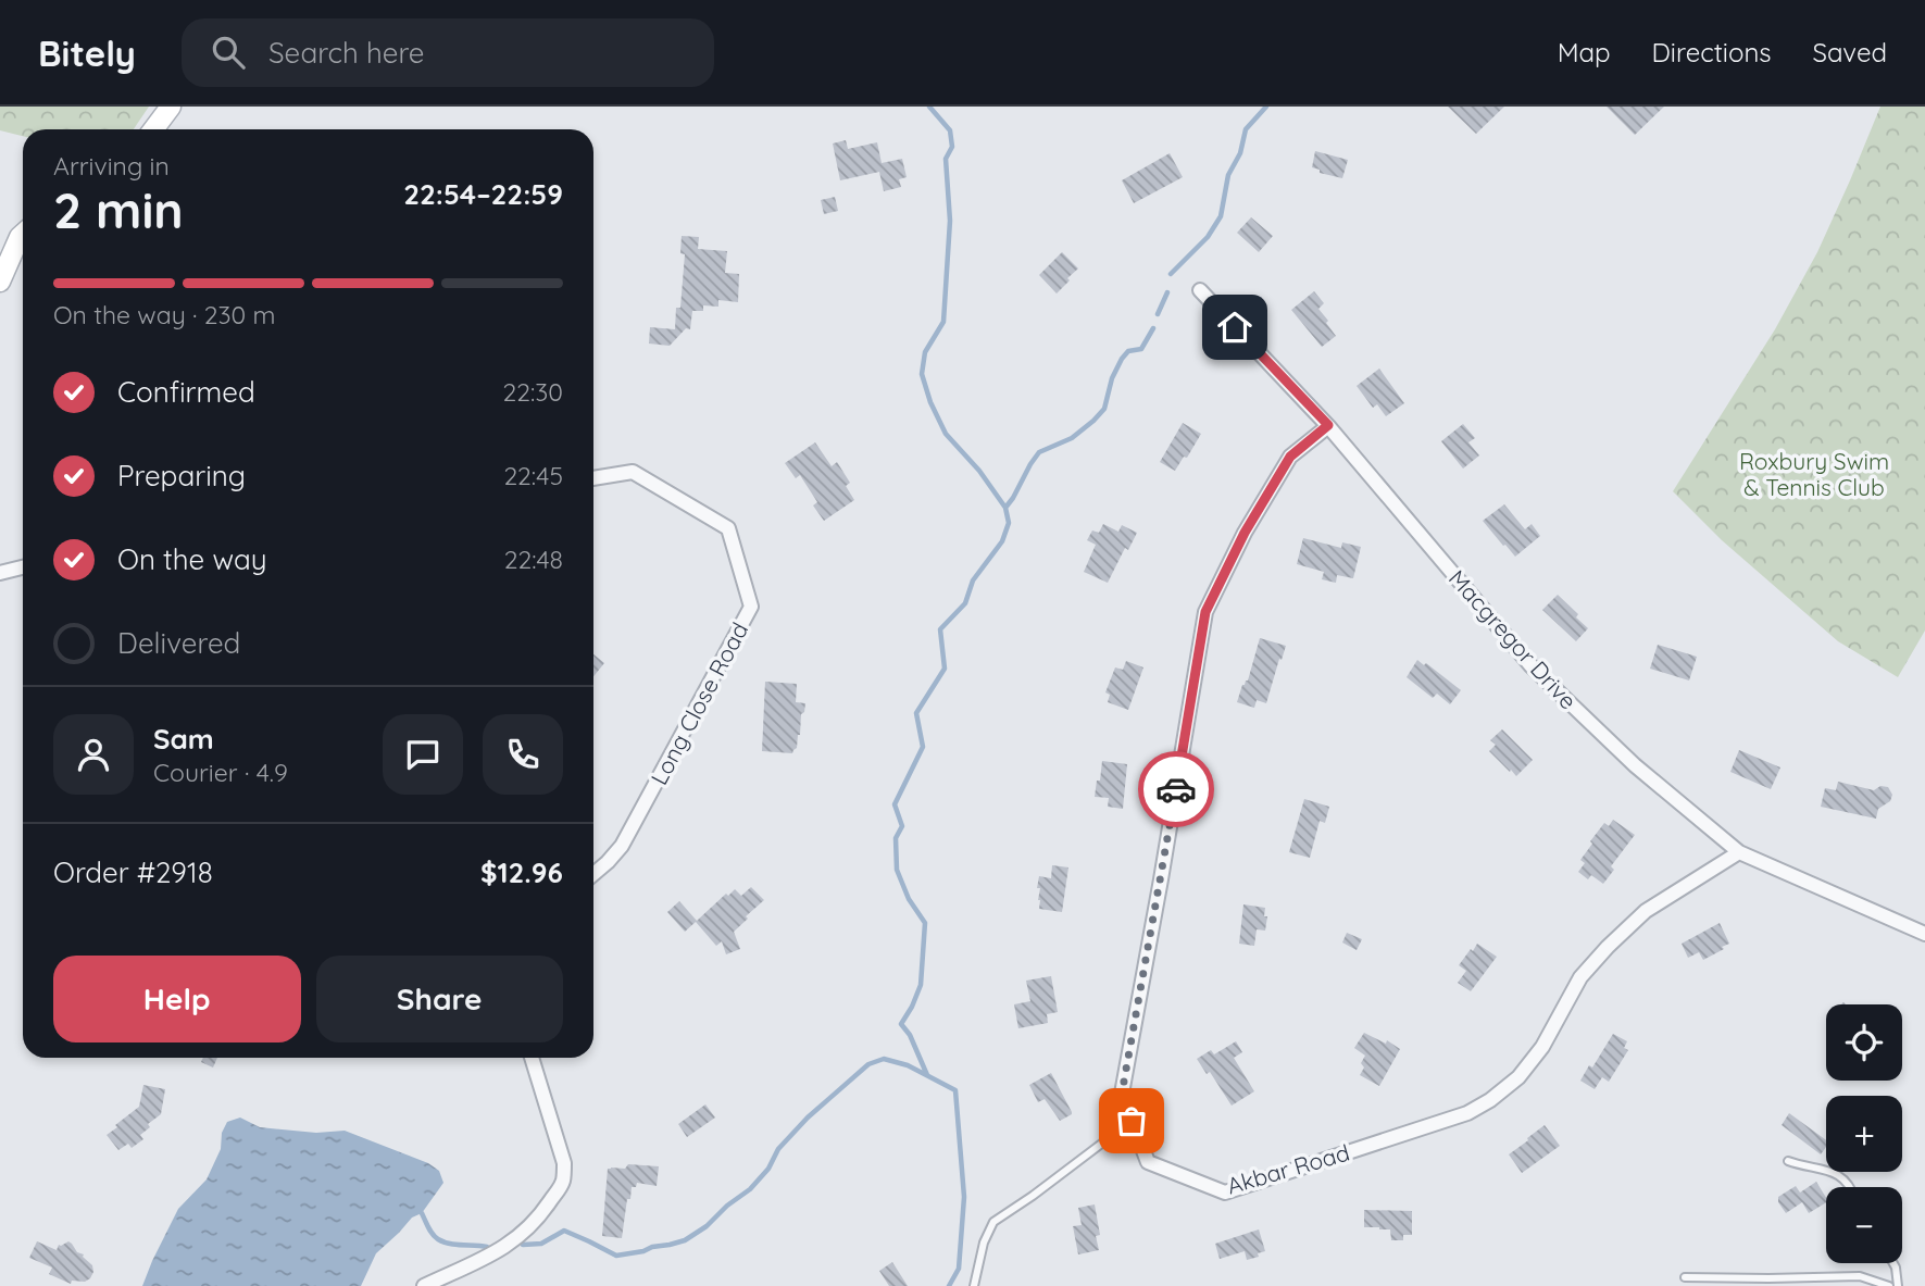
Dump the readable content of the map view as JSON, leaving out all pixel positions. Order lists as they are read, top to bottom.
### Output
{
  "streets": {
    "street": ["Macgregor Drive", "Long Close Road", "Akbar Road"]
  },
  "crossings": [
    ["Macgregor Drive", "Akbar Road"]
  ],
  "parks": ["Roxbury Swim & Tennis Club"],
  "page": {
    "header": "Bitely",
    "search": "Search here",
    "nav": ["Map", "Directions", "Saved"],
    "heading": ["2 min", "Arriving in", "22:54–22:59"],
    "panel": [
      "Sam",
      "Courier · 4.9",
      "Order #2918",
      "$12.96"
    ],
    "bar": "On the way · 230 m",
    "list": [
      ["Confirmed", "22:30"],
      ["Preparing", "22:45"],
      ["On the way", "22:48"],
      "Delivered"
    ],
    "buttons": ["Help", "Share"],
    "map_buttons": ["+", "−"]
  }
}
